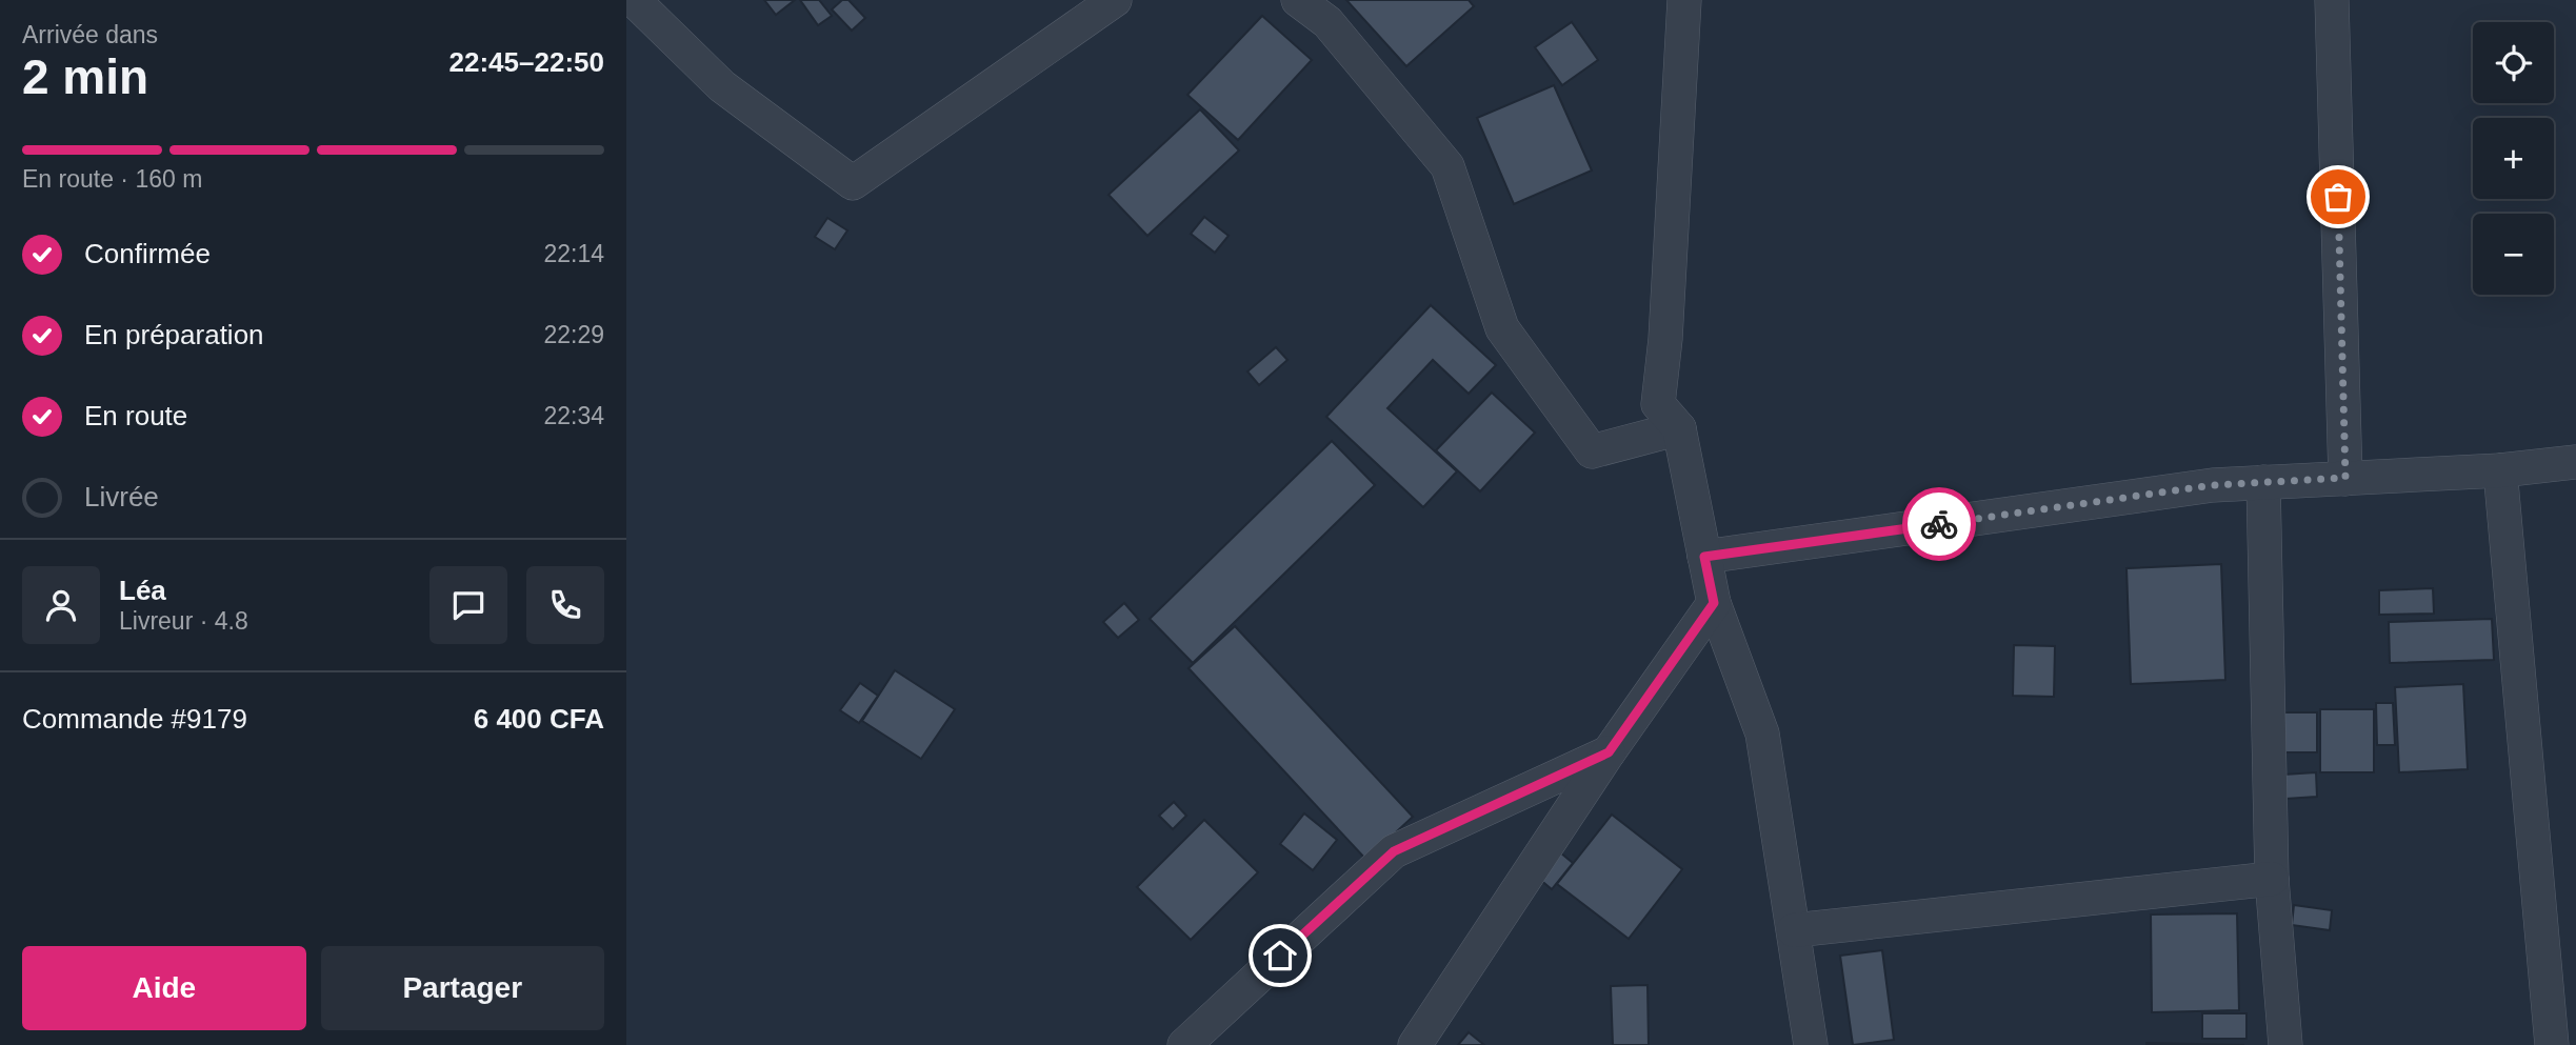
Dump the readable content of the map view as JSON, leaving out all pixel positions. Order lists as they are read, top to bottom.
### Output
{
  "page": {
    "heading": ["2 min", "Arrivée dans", "22:45–22:50"],
    "panel": [
      "Léa",
      "Livreur · 4.8",
      "Commande #9179",
      "6 400 CFA"
    ],
    "map_buttons": ["+", "−"],
    "bar": "En route · 160 m",
    "list": [
      ["Confirmée", "22:14"],
      ["En préparation", "22:29"],
      ["En route", "22:34"],
      "Livrée"
    ],
    "buttons": ["Aide", "Partager"]
  }
}
